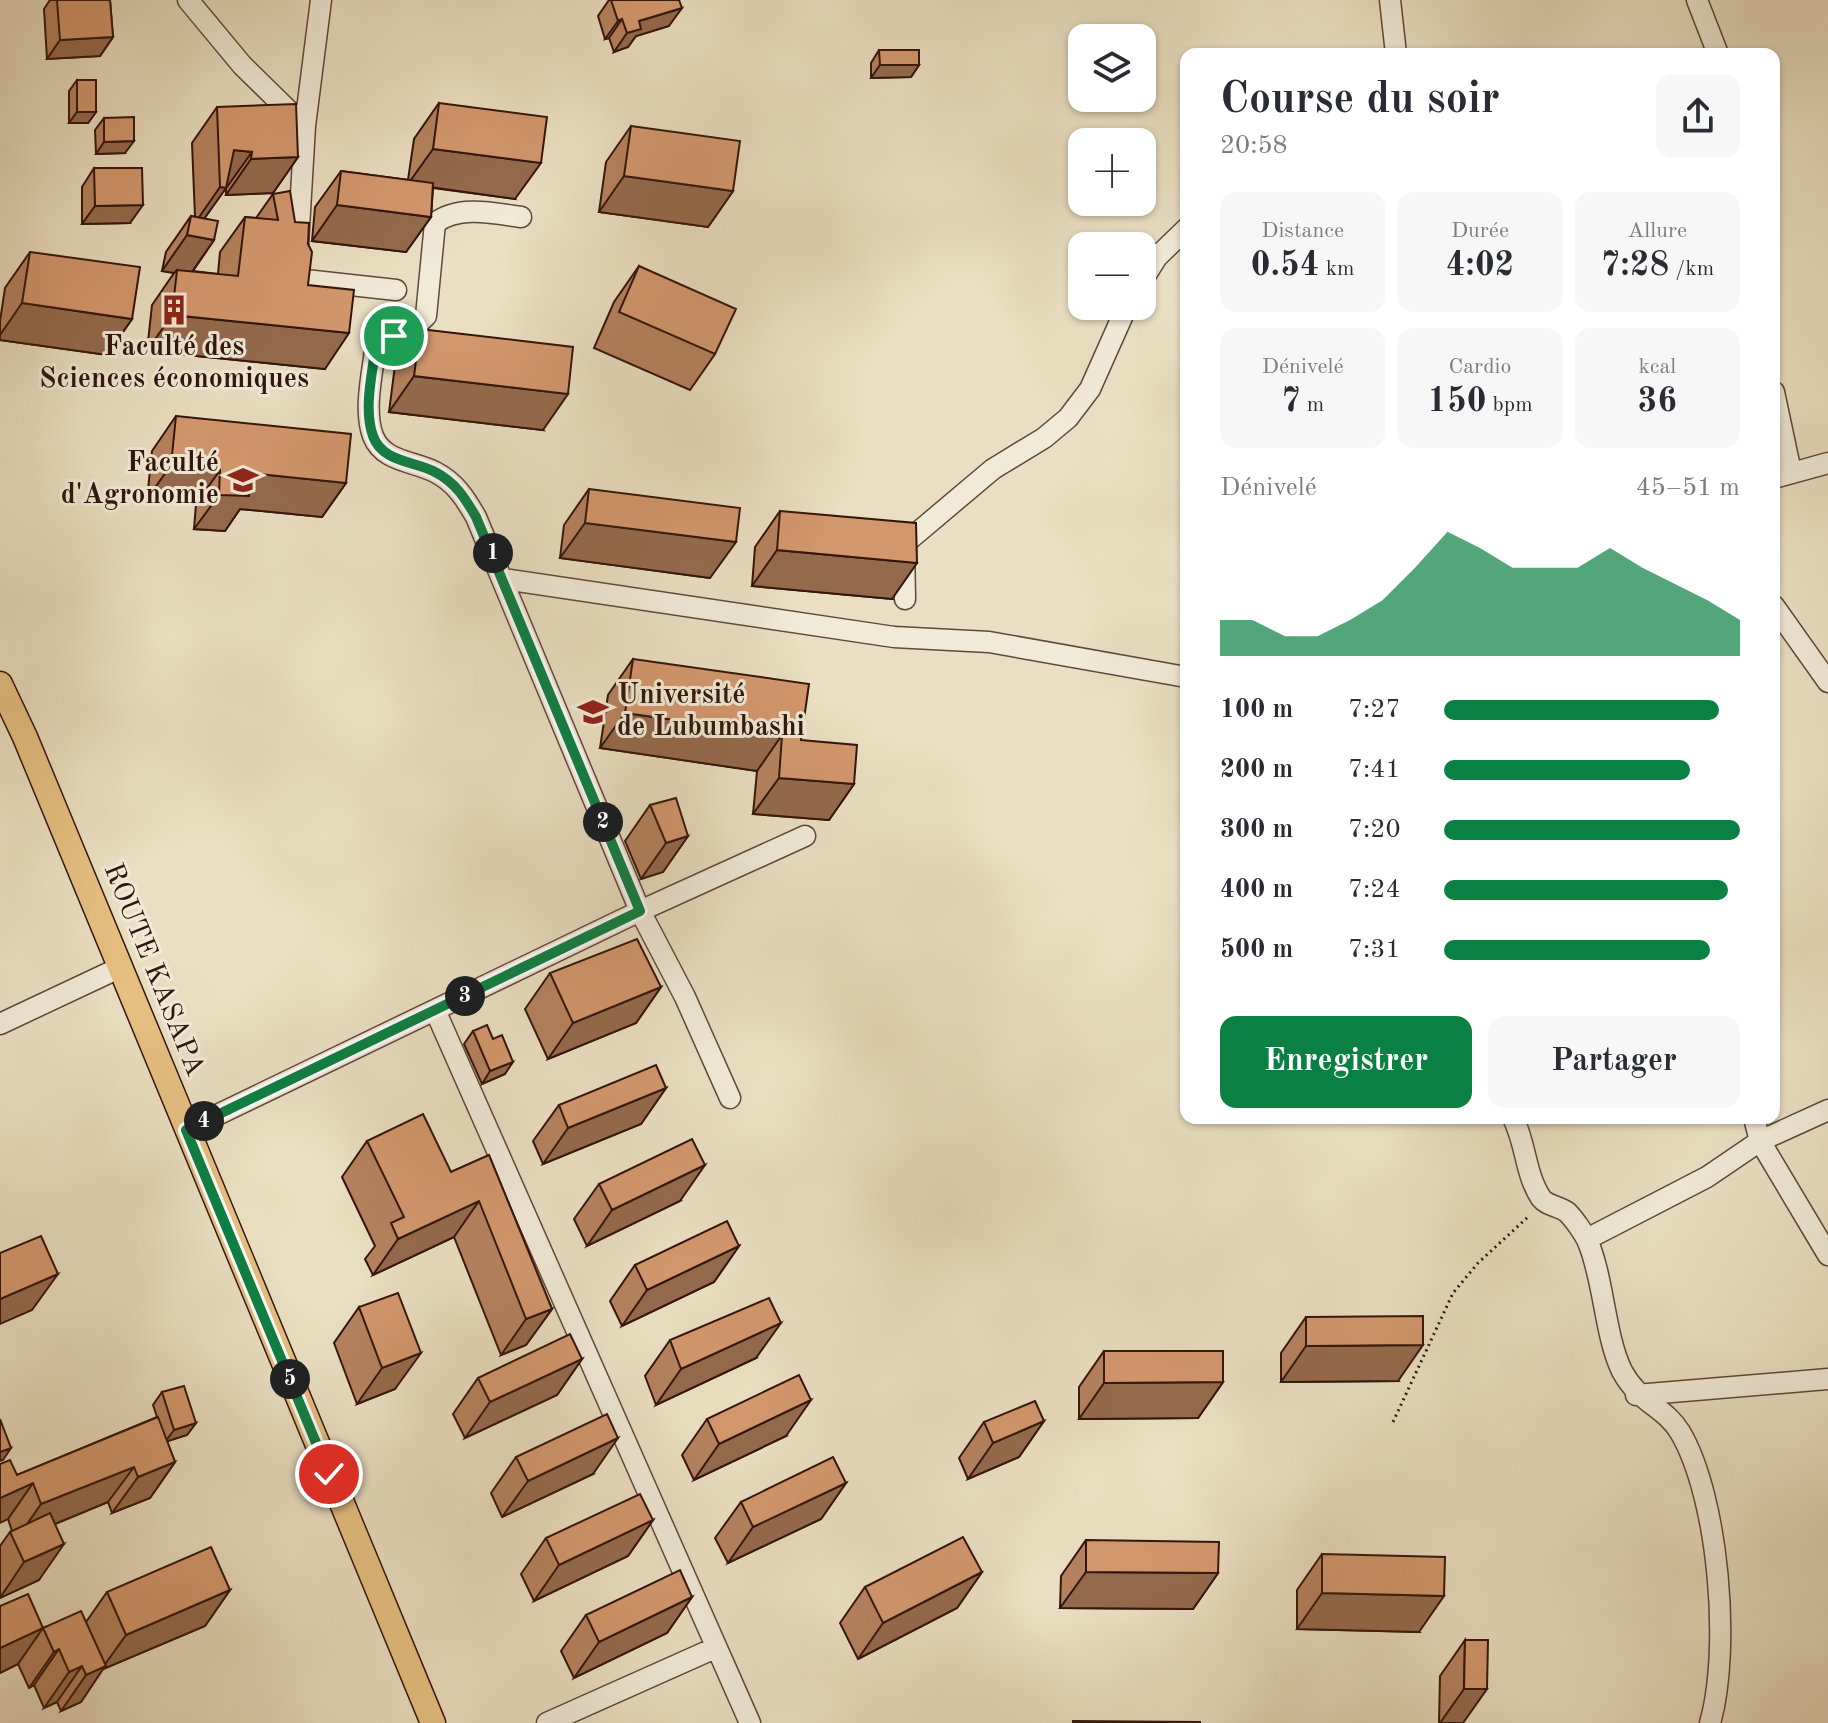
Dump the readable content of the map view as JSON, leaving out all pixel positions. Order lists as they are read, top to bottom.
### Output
{
  "streets": {
    "main road": ["ROUTE KASAPA"]
  },
  "places": {
    "building": ["Faculté des Sciences économiques"],
    "school or university": ["Faculté d'Agronomie", "Université de Lubumbashi"]
  },
  "page": {
    "map_buttons": ["+", "−"],
    "heading": ["Course du soir", "20:58"],
    "stats": [
      ["Distance", "0.54 km"],
      ["Durée", "4:02"],
      ["Allure", "7:28 /km"],
      ["Dénivelé", "7 m"],
      ["Cardio", "150 bpm"],
      ["kcal", "36"]
    ],
    "chart": ["Dénivelé", "45–51 m"],
    "pins": [
      "1",
      "2",
      "3",
      "4",
      "5"
    ],
    "list": [
      {
        "name": "100 m",
        "note": "7:27"
      },
      {
        "name": "200 m",
        "note": "7:41"
      },
      {
        "name": "300 m",
        "note": "7:20"
      },
      {
        "name": "400 m",
        "note": "7:24"
      },
      {
        "name": "500 m",
        "note": "7:31"
      }
    ],
    "buttons": ["Enregistrer", "Partager"]
  }
}
